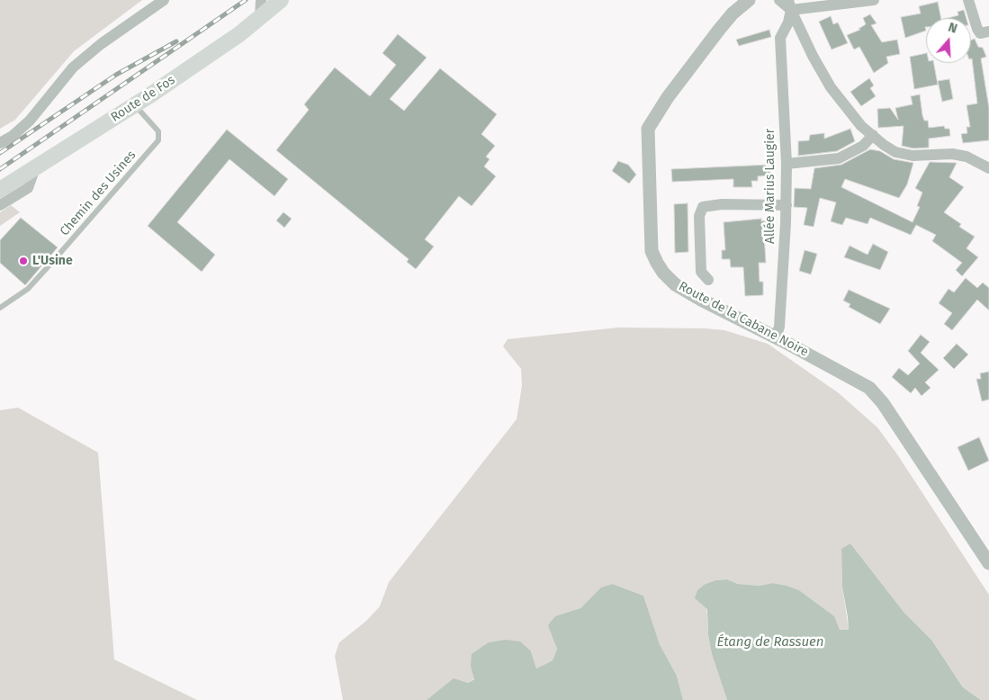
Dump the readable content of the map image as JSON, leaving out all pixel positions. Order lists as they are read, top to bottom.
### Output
{
  "streets": {
    "main road": ["Route de Fos"],
    "street": ["Allée Marius Laugier", "Route de la Cabane Noire"],
    "lane": ["Chemin des Usines"]
  },
  "crossings": [
    ["Route de Fos", "Chemin des Usines"],
    ["Allée Marius Laugier", "Route de la Cabane Noire"]
  ],
  "water": ["Étang de Rassuen"],
  "places": ["L'Usine"],
  "north": "top"
}
